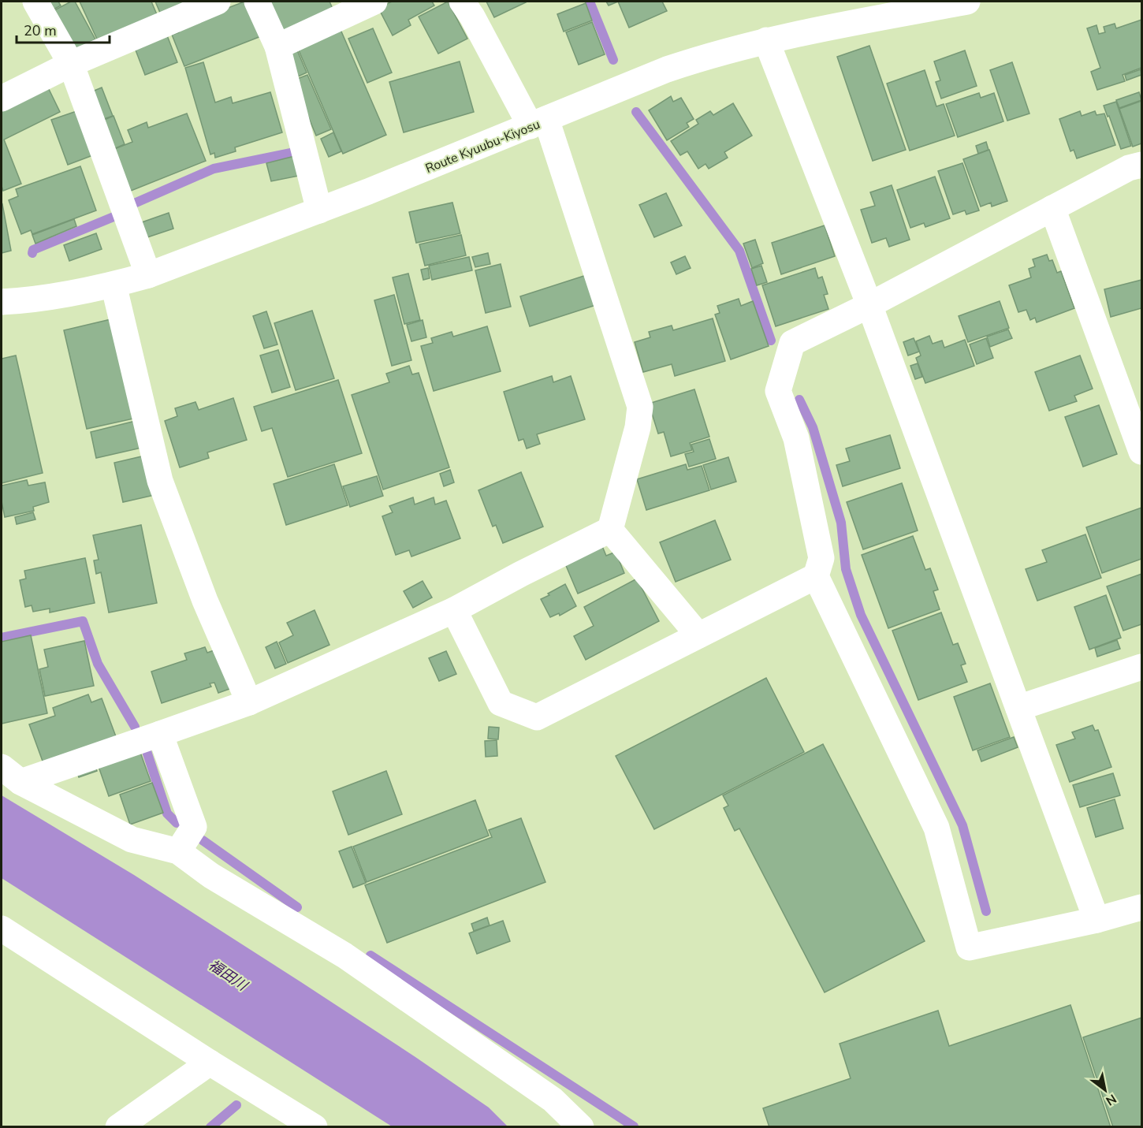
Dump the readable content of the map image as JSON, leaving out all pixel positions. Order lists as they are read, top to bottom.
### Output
{
  "streets": {
    "street": ["Route Kyuubu-Kiyosu"]
  },
  "water": ["福田川"],
  "scale_bar": "20 m",
  "north": "bottom right"
}
